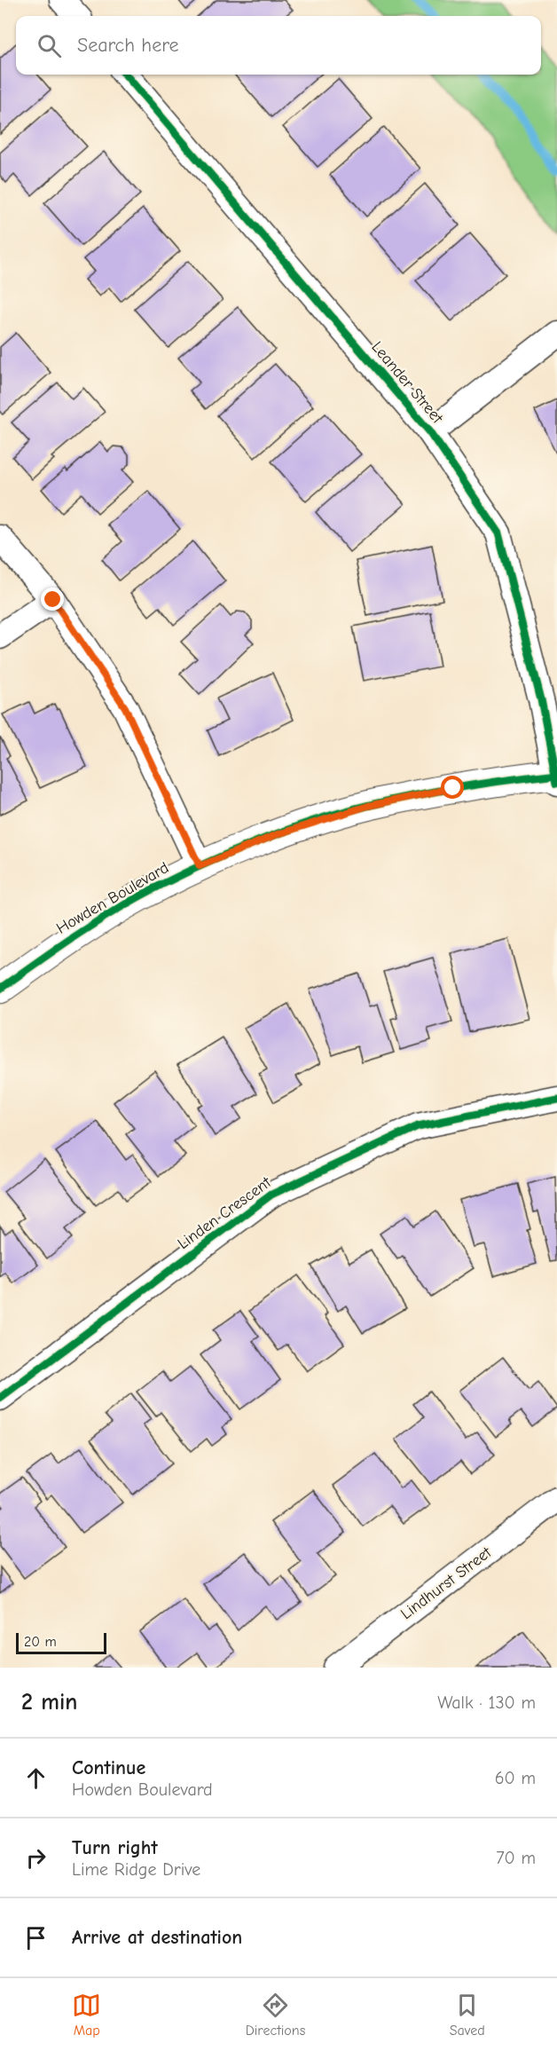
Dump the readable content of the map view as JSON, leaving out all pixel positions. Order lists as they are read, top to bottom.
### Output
{
  "streets": {
    "street": [
      "Leander Street",
      "Howden Boulevard",
      "Linden Crescent",
      "Lindhurst Street"
    ]
  },
  "crossings": [
    ["Leander Street", "Howden Boulevard"]
  ],
  "scale_bar": "20 m",
  "page": {
    "search": "Search here",
    "scale": "20 m",
    "heading": ["2 min", "Walk · 130 m"],
    "list": [
      ["Continue", "Howden Boulevard", "60 m"],
      ["Turn right", "Lime Ridge Drive", "70 m"],
      "Arrive at destination"
    ],
    "nav": ["Map", "Directions", "Saved"]
  }
}
